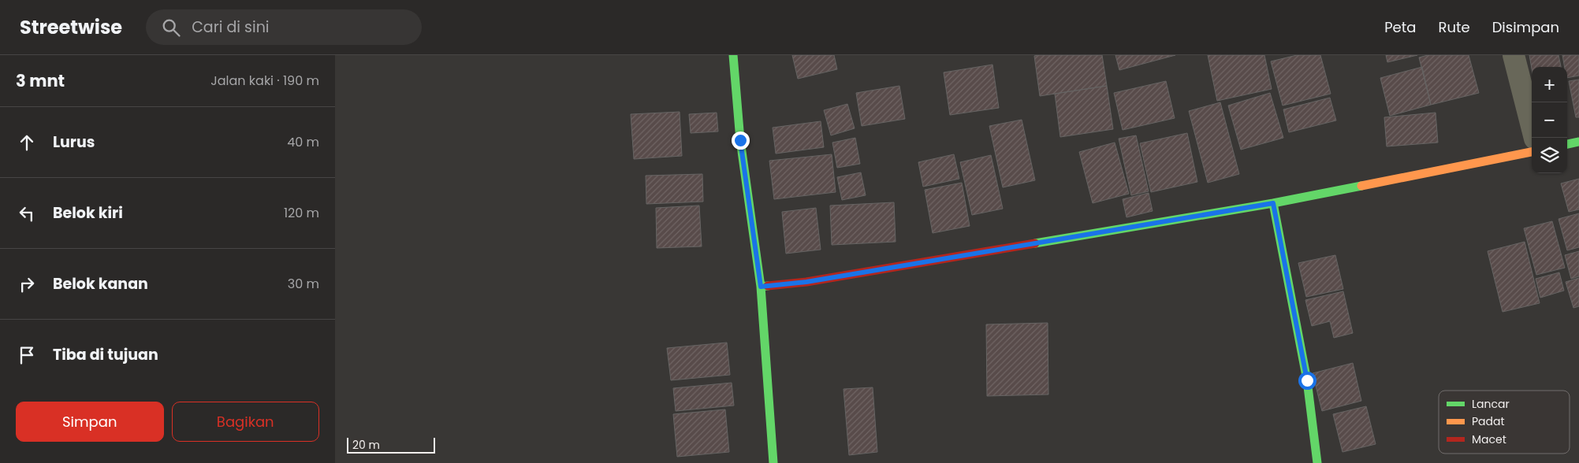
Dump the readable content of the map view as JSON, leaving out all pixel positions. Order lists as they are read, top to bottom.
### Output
{
  "legend": ["Lancar", "Padat", "Macet"],
  "scale_bar": "20 m",
  "page": {
    "header": "Streetwise",
    "search": "Cari di sini",
    "nav": ["Peta", "Rute", "Disimpan"],
    "heading": ["3 mnt", "Jalan kaki · 190 m"],
    "map_buttons": ["+", "−"],
    "list": [
      ["Lurus", "40 m"],
      ["Belok kiri", "120 m"],
      ["Belok kanan", "30 m"],
      "Tiba di tujuan"
    ],
    "buttons": ["Simpan", "Bagikan"],
    "scale": "20 m"
  }
}
